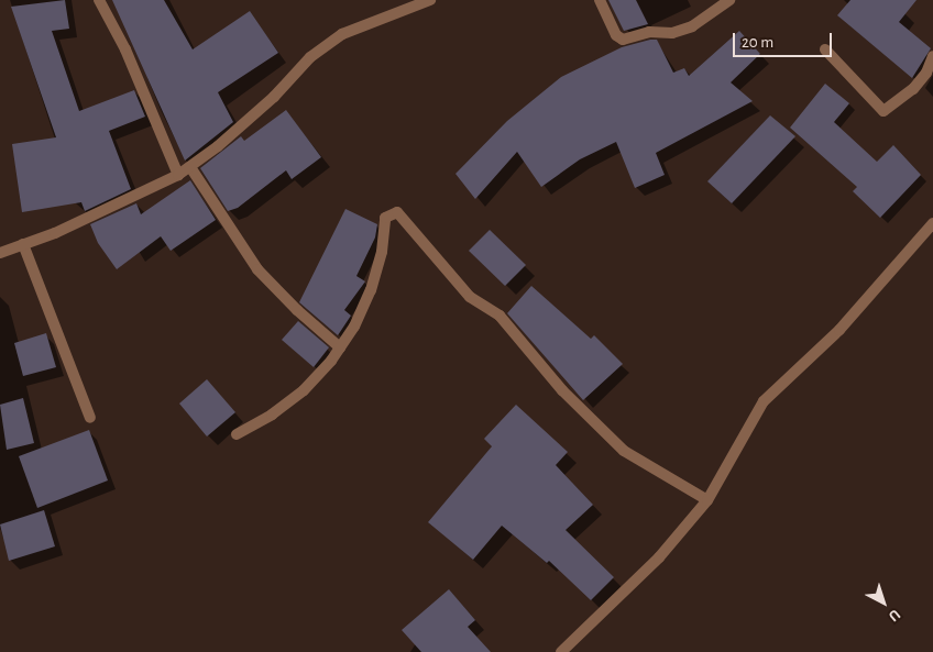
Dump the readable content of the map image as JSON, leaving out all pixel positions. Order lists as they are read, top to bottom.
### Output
{
  "scale_bar": "20 m",
  "north": "bottom right"
}
